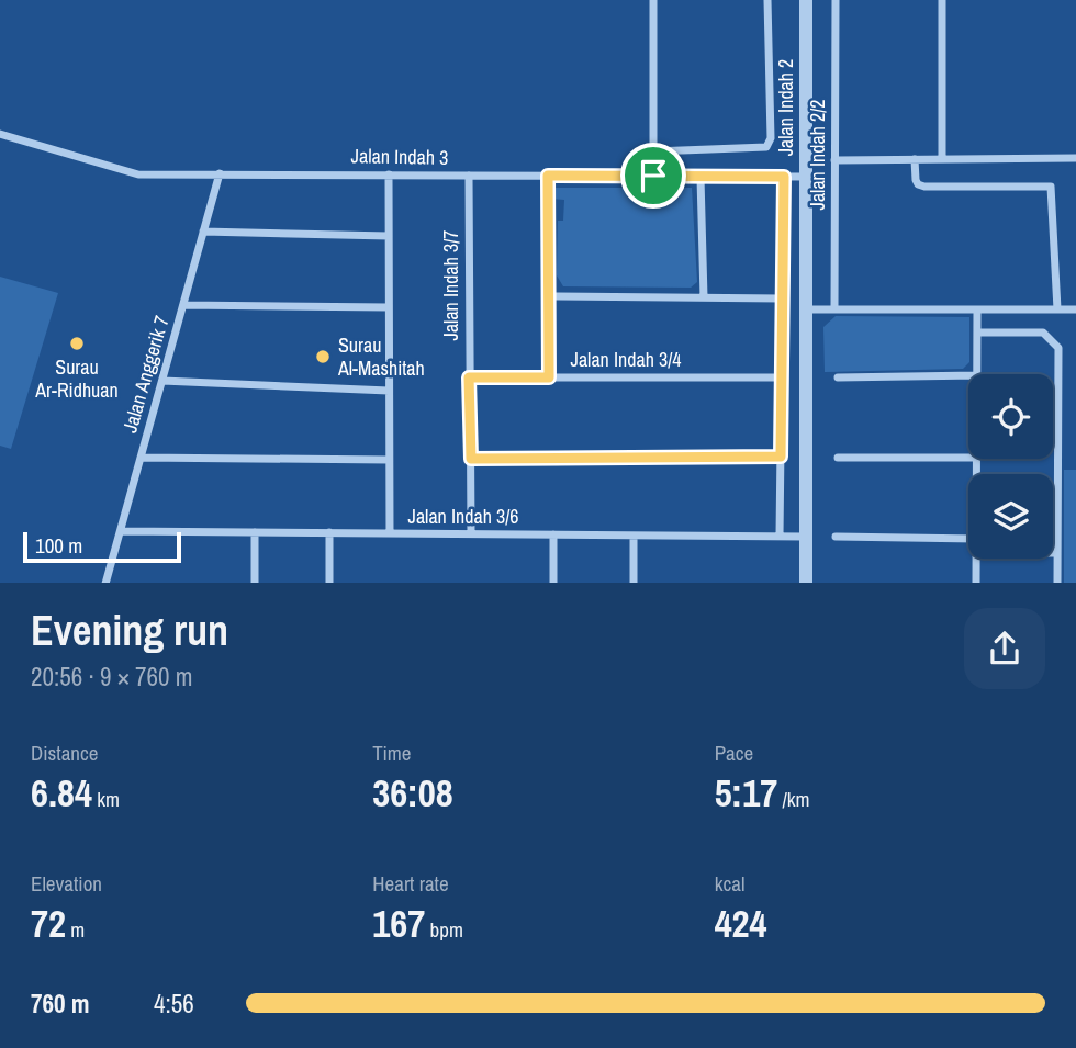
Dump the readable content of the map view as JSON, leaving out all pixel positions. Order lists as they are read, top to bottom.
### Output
{
  "streets": {
    "street": [
      "Jalan Indah 2",
      "Jalan Indah 2/2",
      "Jalan Indah 3",
      "Jalan Indah 3/7",
      "Jalan Indah 3/4",
      "Jalan Anggerik 7",
      "Jalan Indah 3/6"
    ]
  },
  "crossings": [
    ["Jalan Indah 2", "Jalan Indah 3"],
    ["Jalan Indah 2", "Jalan Indah 3/6"],
    ["Jalan Indah 3", "Jalan Indah 3/7"],
    ["Jalan Indah 3", "Jalan Anggerik 7"],
    ["Jalan Indah 3/7", "Jalan Indah 3/4"],
    ["Jalan Indah 3/7", "Jalan Indah 3/6"],
    ["Jalan Anggerik 7", "Jalan Indah 3/6"]
  ],
  "places": ["Surau Ar-Ridhuan", "Surau Al-Mashitah"],
  "scale_bar": "100 m",
  "page": {
    "scale": "100 m",
    "heading": ["Evening run", "20:56 · 9 × 760 m"],
    "stats": [
      ["Distance", "6.84 km"],
      ["Time", "36:08"],
      ["Pace", "5:17 /km"],
      ["Elevation", "72 m"],
      ["Heart rate", "167 bpm"],
      ["kcal", "424"]
    ],
    "list": [
      {
        "name": "760 m",
        "note": "4:56"
      }
    ]
  }
}
